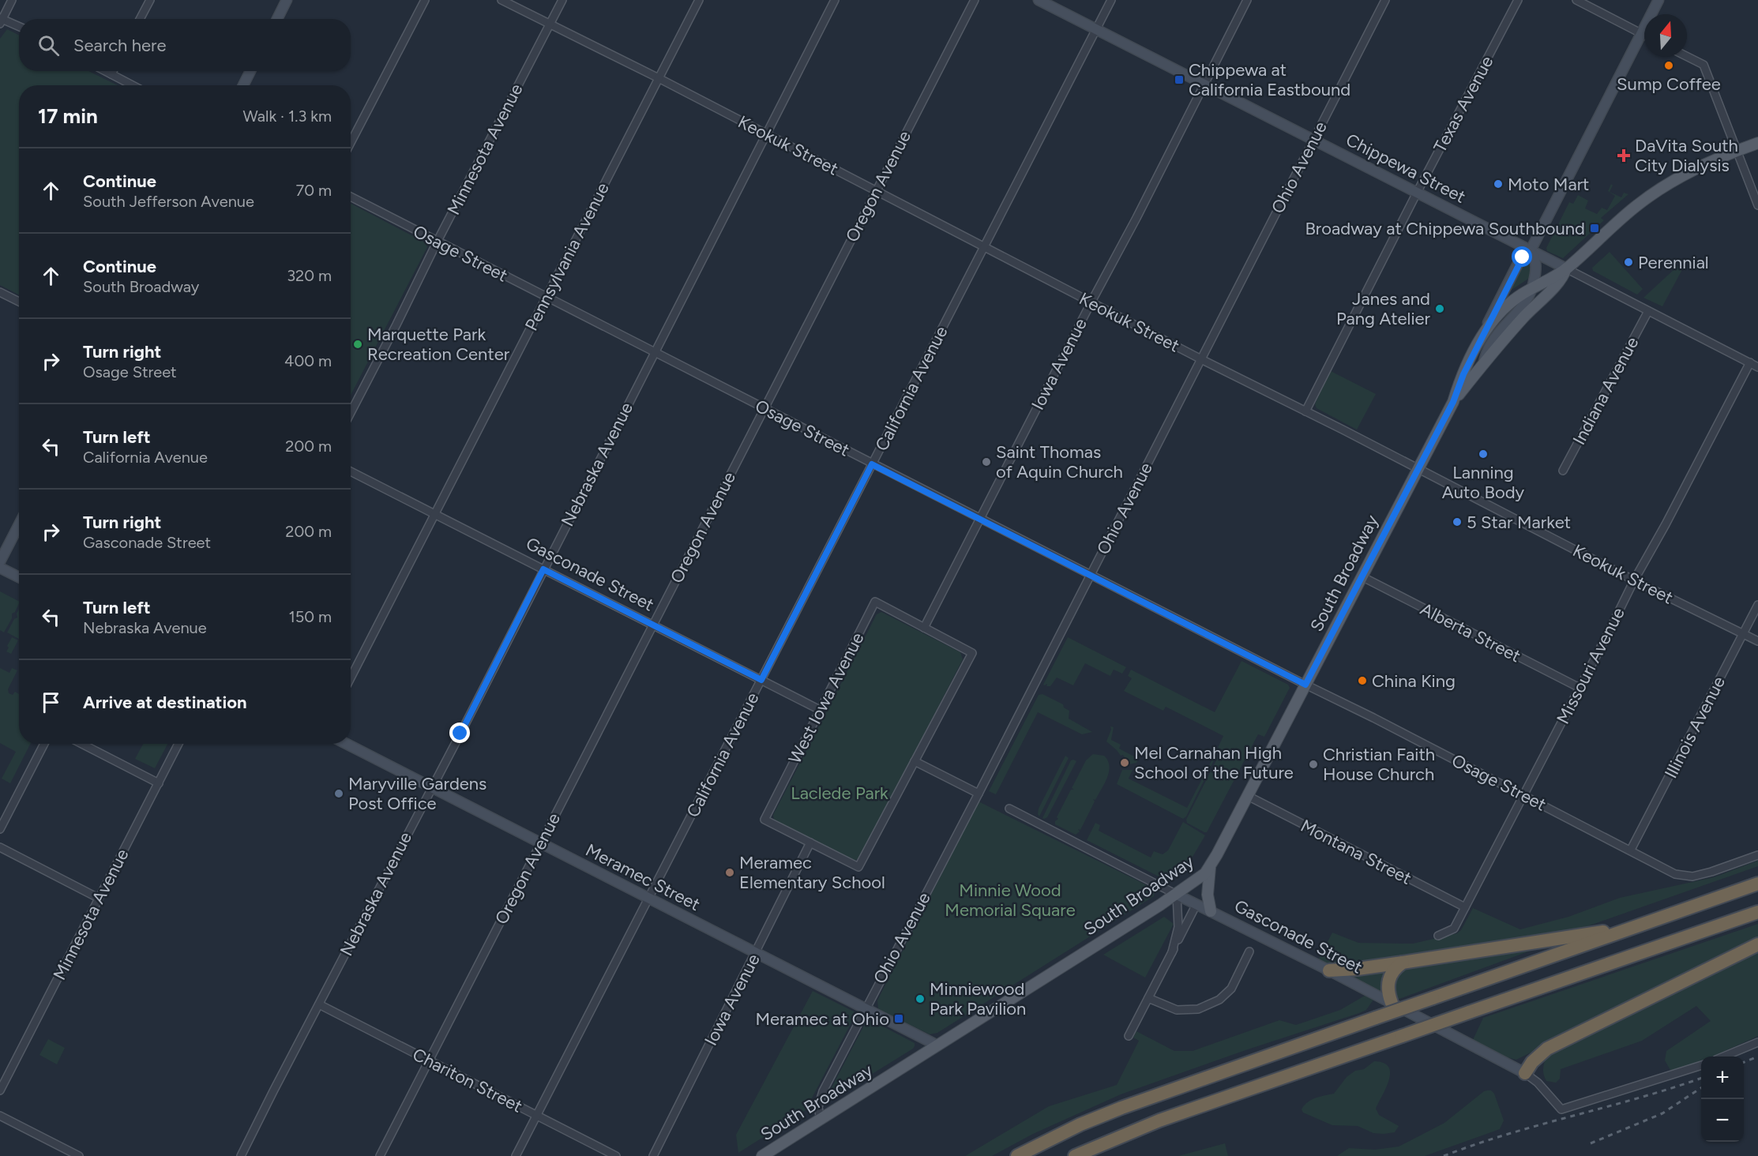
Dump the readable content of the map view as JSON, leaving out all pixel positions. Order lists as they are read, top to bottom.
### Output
{
  "streets": {
    "main road": ["South Broadway"],
    "street": [
      "Texas Avenue",
      "Keokuk Street",
      "Minnesota Avenue",
      "Ohio Avenue",
      "Chippewa Street",
      "Oregon Avenue",
      "Osage Street",
      "Pennsylvania Avenue",
      "Iowa Avenue",
      "California Avenue",
      "Indiana Avenue",
      "Nebraska Avenue",
      "Gasconade Street",
      "Alberta Street",
      "Missouri Avenue",
      "West Iowa Avenue",
      "Illinois Avenue",
      "Montana Street",
      "Meramec Street",
      "Chariton Street"
    ]
  },
  "crossings": [
    ["Texas Avenue", "Keokuk Street"],
    ["Texas Avenue", "Chippewa Street"],
    ["Keokuk Street", "Minnesota Avenue"],
    ["Keokuk Street", "Ohio Avenue"],
    ["Keokuk Street", "Oregon Avenue"],
    ["Keokuk Street", "Pennsylvania Avenue"],
    ["Keokuk Street", "Iowa Avenue"],
    ["Keokuk Street", "California Avenue"],
    ["Keokuk Street", "Nebraska Avenue"],
    ["Keokuk Street", "South Broadway"],
    ["Keokuk Street", "Missouri Avenue"],
    ["Keokuk Street", "Illinois Avenue"],
    ["Minnesota Avenue", "Osage Street"],
    ["Ohio Avenue", "Chippewa Street"],
    ["Ohio Avenue", "Osage Street"],
    ["Ohio Avenue", "South Broadway"],
    ["Ohio Avenue", "Meramec Street"],
    ["Chippewa Street", "Iowa Avenue"],
    ["Chippewa Street", "California Avenue"],
    ["Chippewa Street", "Indiana Avenue"],
    ["Chippewa Street", "South Broadway"],
    ["Chippewa Street", "Missouri Avenue"],
    ["Oregon Avenue", "Osage Street"],
    ["Oregon Avenue", "Gasconade Street"],
    ["Oregon Avenue", "Meramec Street"],
    ["Oregon Avenue", "Chariton Street"],
    ["Osage Street", "Pennsylvania Avenue"],
    ["Osage Street", "Iowa Avenue"],
    ["Osage Street", "California Avenue"],
    ["Osage Street", "Nebraska Avenue"],
    ["Osage Street", "South Broadway"],
    ["Osage Street", "Missouri Avenue"],
    ["Osage Street", "Illinois Avenue"],
    ["Pennsylvania Avenue", "Gasconade Street"],
    ["Iowa Avenue", "West Iowa Avenue"],
    ["Iowa Avenue", "Meramec Street"],
    ["California Avenue", "Gasconade Street"],
    ["California Avenue", "Meramec Street"],
    ["California Avenue", "Chariton Street"],
    ["Nebraska Avenue", "Gasconade Street"],
    ["Nebraska Avenue", "Meramec Street"],
    ["Nebraska Avenue", "Chariton Street"],
    ["South Broadway", "Gasconade Street"],
    ["South Broadway", "Alberta Street"],
    ["South Broadway", "Montana Street"],
    ["South Broadway", "Meramec Street"],
    ["Gasconade Street", "West Iowa Avenue"],
    ["Alberta Street", "Missouri Avenue"],
    ["Missouri Avenue", "Montana Street"]
  ],
  "parks": ["Laclede Park", "Minnie Wood Memorial Square"],
  "places": {
    "other": [
      "Sump Coffee",
      "Moto Mart",
      "Perennial",
      "Janes and Pang Atelier",
      "Marquette Park Recreation Center",
      "Lanning Auto Body",
      "Saint Thomas of Aquin Church",
      "5 Star Market",
      "China King",
      "Mel Carnahan High School of the Future",
      "Christian Faith House Church",
      "Maryville Gardens Post Office",
      "Meramec Elementary School",
      "Minniewood Park Pavilion"
    ],
    "transit": ["Chippewa at California Eastbound", "Broadway at Chippewa Southbound", "Meramec at Ohio"],
    "health": ["DaVita South City Dialysis"]
  },
  "north": "top",
  "page": {
    "search": "Search here",
    "heading": ["17 min", "Walk · 1.3 km"],
    "list": [
      ["Continue", "South Jefferson Avenue", "70 m"],
      ["Continue", "South Broadway", "320 m"],
      ["Turn right", "Osage Street", "400 m"],
      ["Turn left", "California Avenue", "200 m"],
      ["Turn right", "Gasconade Street", "200 m"],
      ["Turn left", "Nebraska Avenue", "150 m"],
      "Arrive at destination"
    ],
    "map_buttons": ["+", "−"]
  }
}
